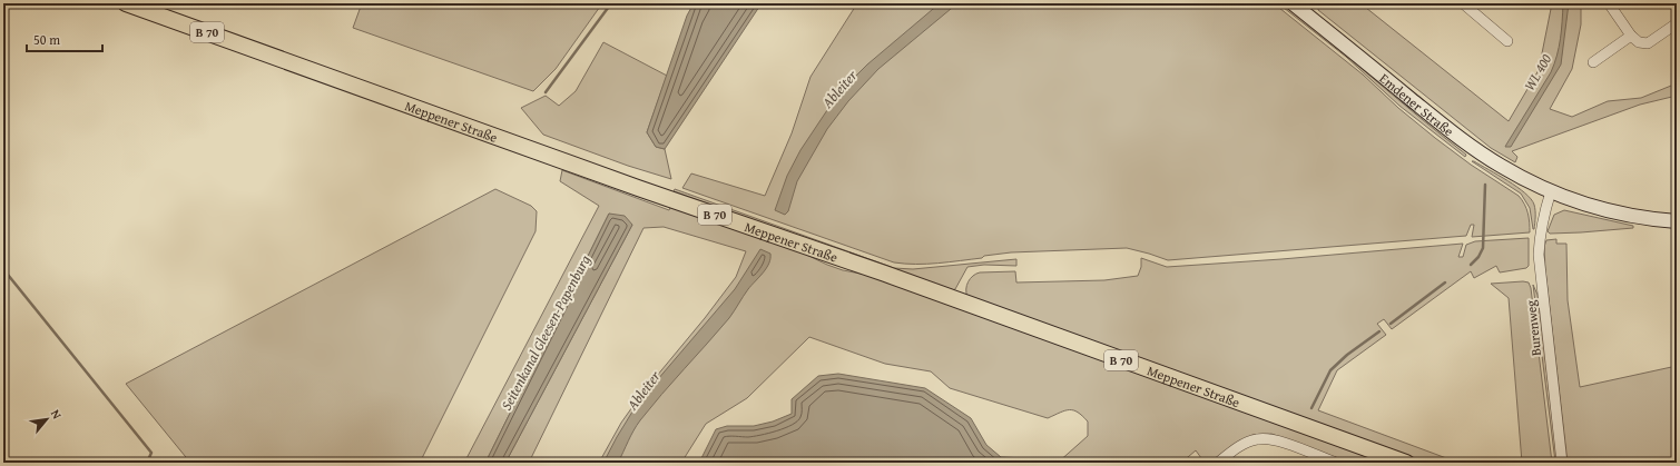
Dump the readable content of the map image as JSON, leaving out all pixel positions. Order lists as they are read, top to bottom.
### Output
{
  "streets": {
    "main road": ["B 70", "Meppener Straße"],
    "street": ["Emdener Straße", "Burenweg"]
  },
  "crossings": [
    ["Emdener Straße", "Burenweg"]
  ],
  "water": ["WL 400", "Ableiter", "Seitenkanal Gleesen-Papenburg"],
  "scale_bar": "50 m",
  "north": "top right"
}
